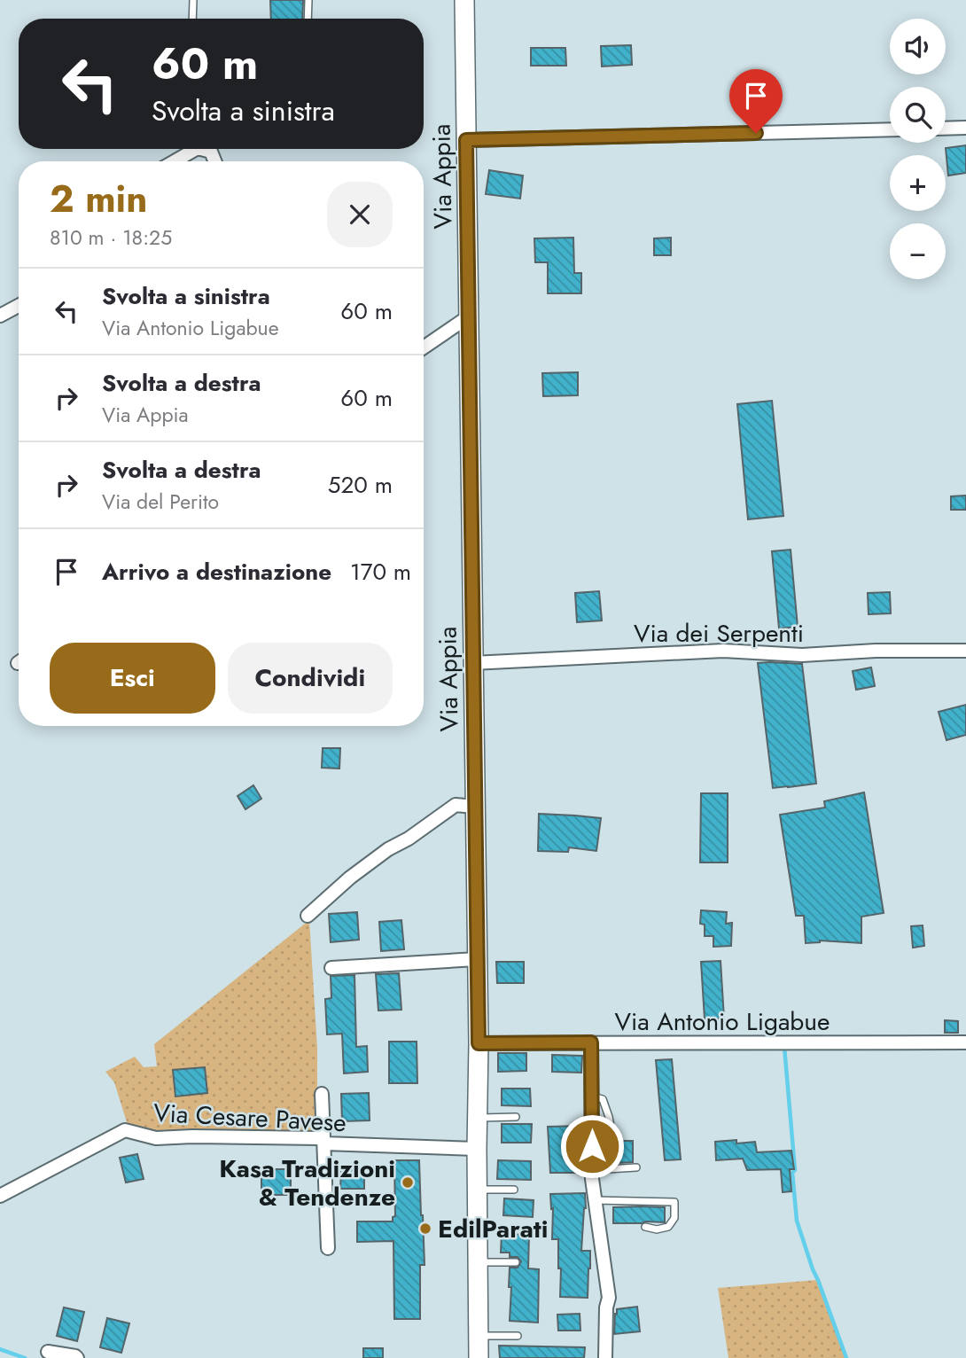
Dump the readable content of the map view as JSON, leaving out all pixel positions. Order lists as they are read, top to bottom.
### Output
{
  "streets": {
    "main road": ["Via Appia"],
    "street": ["Via dei Serpenti", "Via Antonio Ligabue", "Via Cesare Pavese"]
  },
  "crossings": [
    ["Via Appia", "Via dei Serpenti"],
    ["Via Appia", "Via Antonio Ligabue"],
    ["Via Appia", "Via Cesare Pavese"]
  ],
  "places": ["Kasa Tradizioni & Tendenze", "EdilParati"],
  "page": {
    "map_buttons": ["+", "−"],
    "turn": ["60 m", "Svolta a sinistra"],
    "heading": ["2 min", "810 m · 18:25"],
    "list": [
      {
        "name": "Svolta a sinistra",
        "note": "Via Antonio Ligabue",
        "value": "60 m"
      },
      {
        "name": "Svolta a destra",
        "note": "Via Appia",
        "value": "60 m"
      },
      {
        "name": "Svolta a destra",
        "note": "Via del Perito",
        "value": "520 m"
      },
      {
        "name": "Arrivo a destinazione",
        "value": "170 m"
      }
    ],
    "buttons": ["Esci", "Condividi"]
  }
}
